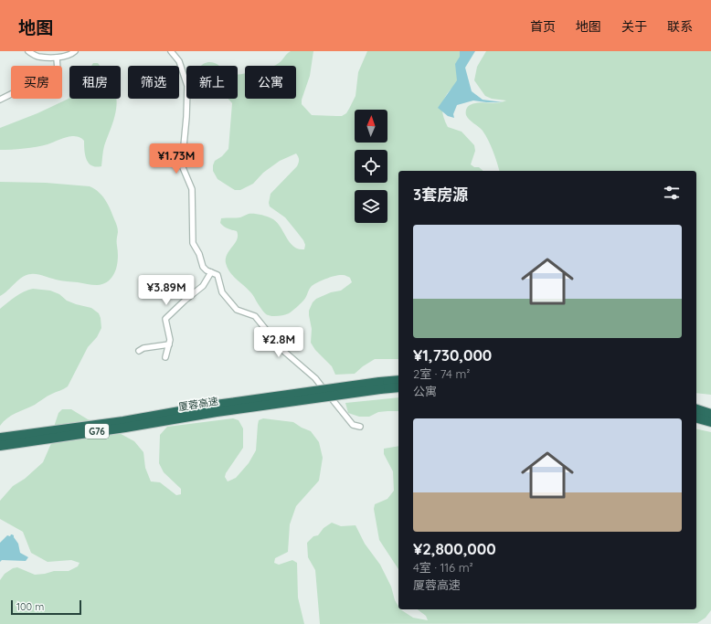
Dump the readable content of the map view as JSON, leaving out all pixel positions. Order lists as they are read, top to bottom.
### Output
{
  "streets": {
    "highway": ["厦蓉高速", "G76"]
  },
  "scale_bar": "100 m",
  "north": "top",
  "page": {
    "header": "地图",
    "nav": [
      "首页",
      "地图",
      "关于",
      "联系"
    ],
    "chip": [
      "买房",
      "租房",
      "筛选",
      "新上",
      "公寓"
    ],
    "price": ["¥1.73M", "¥3.89M", "¥2.8M"],
    "heading": "3套房源",
    "list": [
      {
        "name": "¥1,730,000",
        "note": "2室 · 74 m² · 公寓"
      },
      {
        "name": "¥2,800,000",
        "note": "4室 · 116 m² · 厦蓉高速"
      }
    ],
    "scale": "100 m"
  }
}
